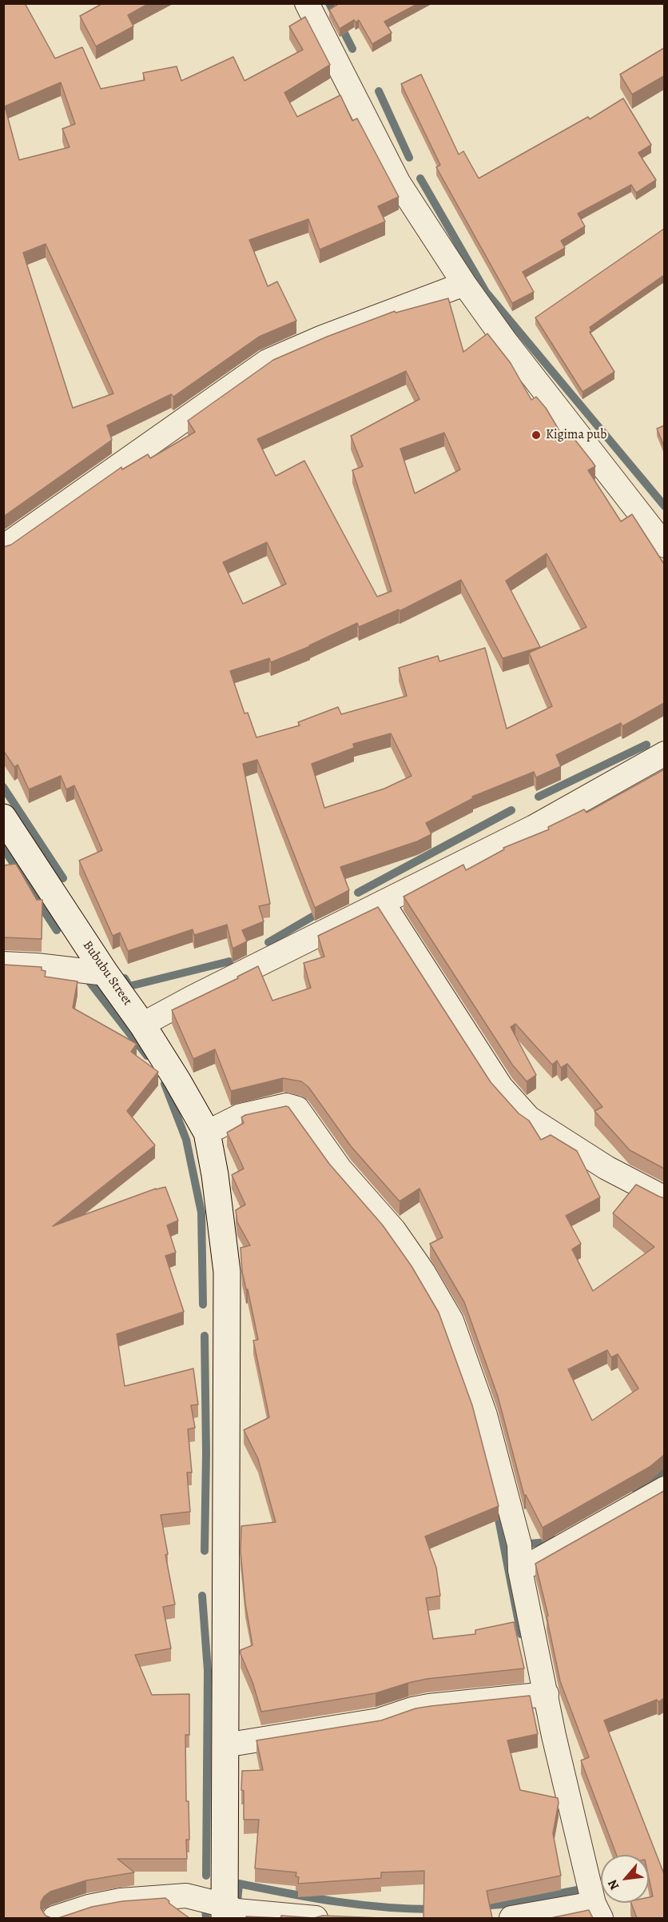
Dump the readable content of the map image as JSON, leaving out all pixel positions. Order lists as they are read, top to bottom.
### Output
{
  "streets": {
    "street": ["Bububu Street"]
  },
  "places": ["Kigima pub"],
  "north": "bottom left"
}
